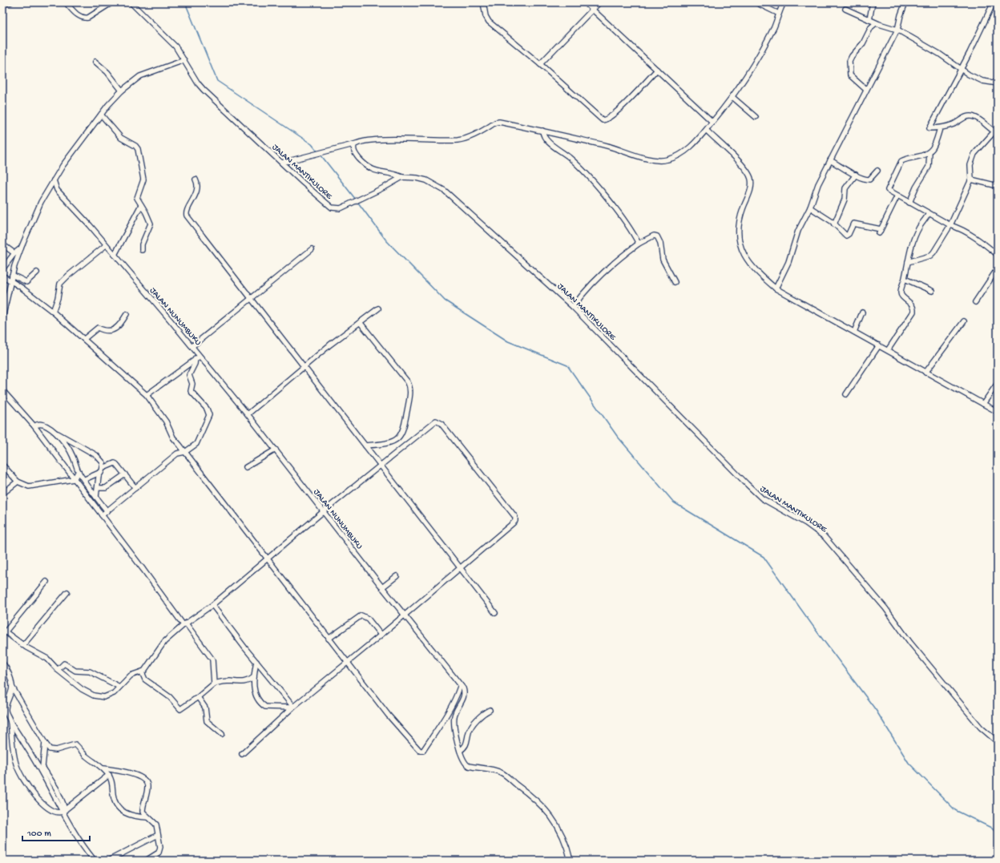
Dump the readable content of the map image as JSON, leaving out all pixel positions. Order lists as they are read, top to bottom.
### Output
{
  "streets": {
    "street": ["JALAN MANTIKULORE", "JALAN NUNUMBUKU"]
  },
  "scale_bar": "100 m"
}
